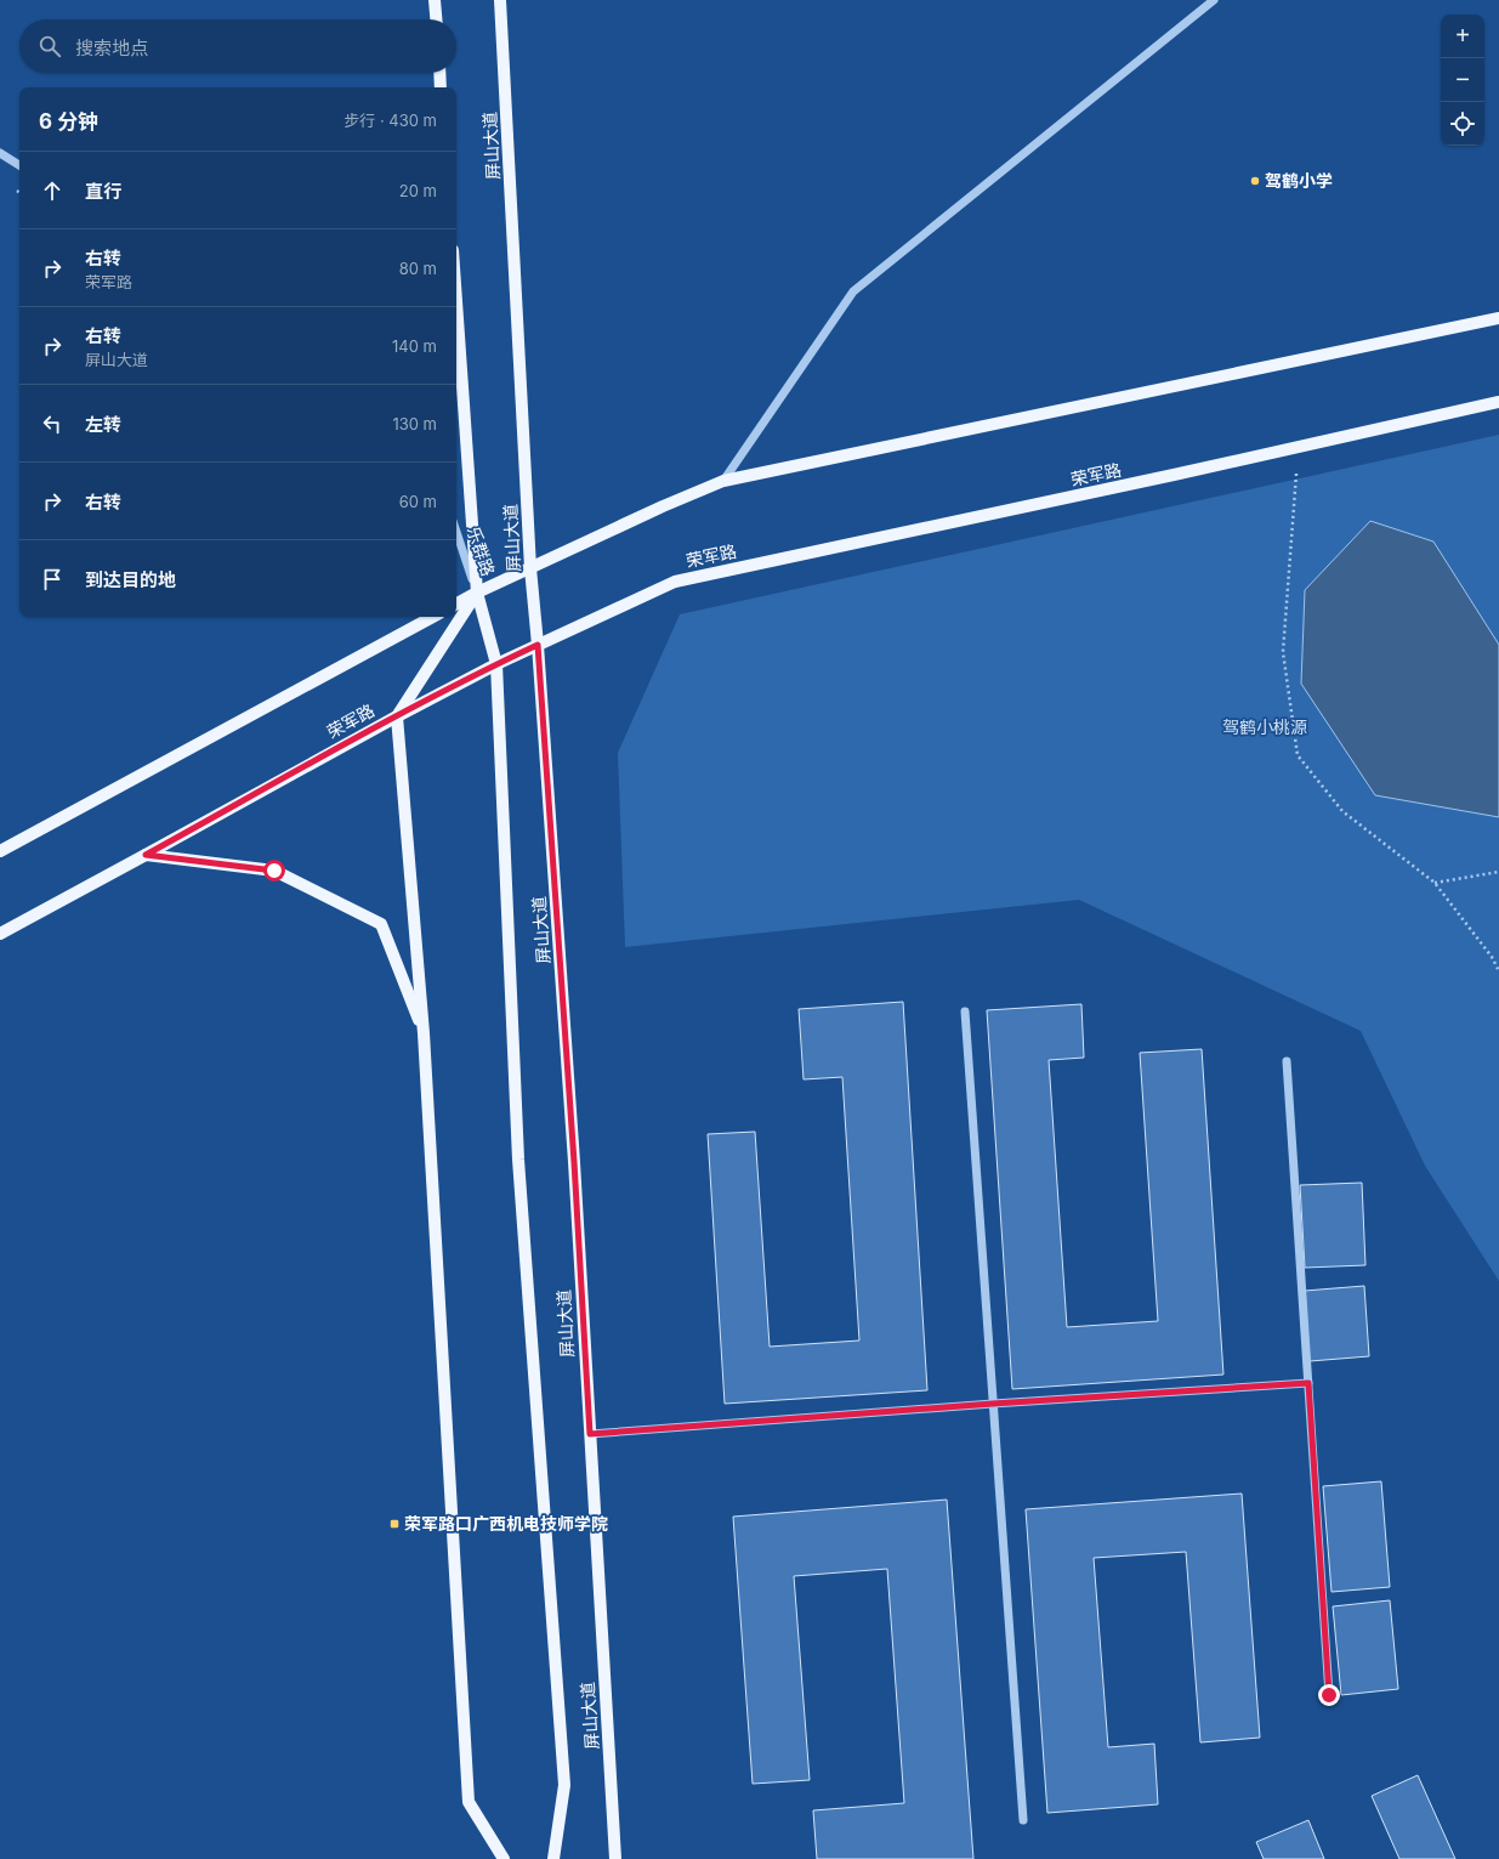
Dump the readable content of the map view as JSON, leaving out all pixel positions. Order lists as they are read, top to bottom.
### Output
{
  "streets": {
    "main road": ["屏山大道", "荣军路"],
    "street": ["乐群路"]
  },
  "crossings": [
    ["屏山大道", "荣军路"],
    ["屏山大道", "乐群路"]
  ],
  "parks": ["驾鹤小桃源"],
  "places": {
    "other": ["驾鹤小学"],
    "transit": ["荣军路口广西机电技师学院"]
  },
  "page": {
    "map_buttons": ["+", "−"],
    "search": "搜索地点",
    "heading": ["6 分钟", "步行 · 430 m"],
    "list": [
      ["直行", "20 m"],
      ["右转", "荣军路", "80 m"],
      ["右转", "屏山大道", "140 m"],
      ["左转", "130 m"],
      ["右转", "60 m"],
      "到达目的地"
    ]
  }
}
